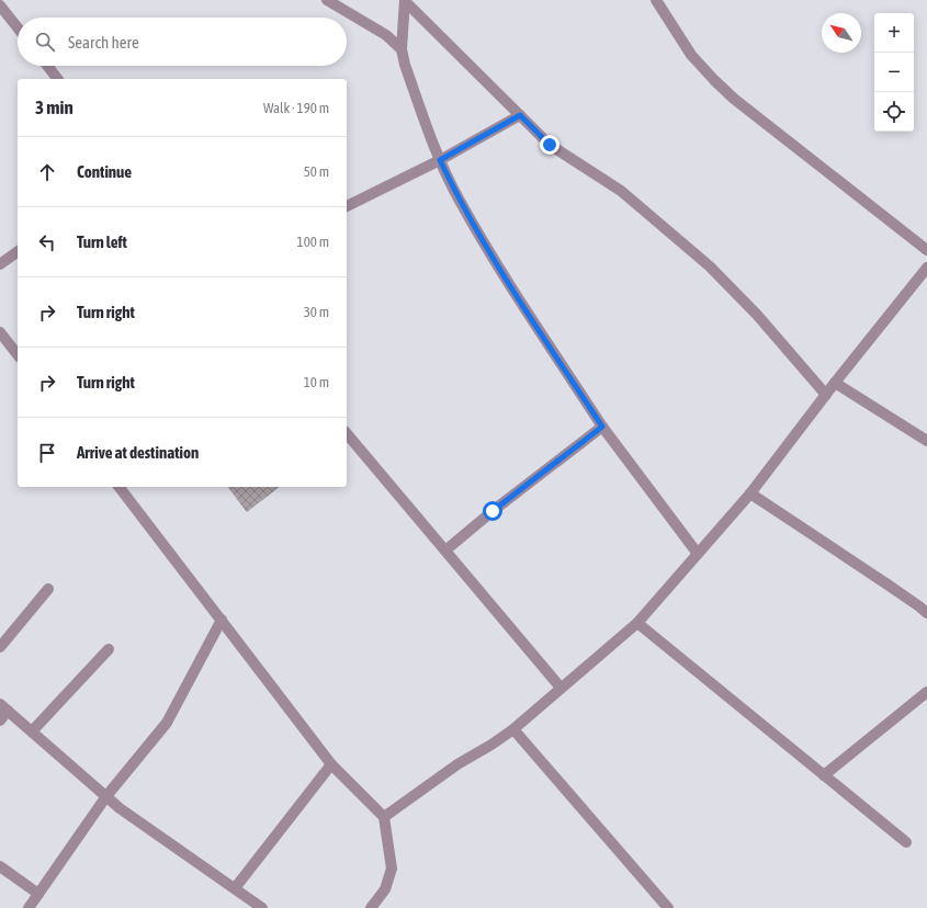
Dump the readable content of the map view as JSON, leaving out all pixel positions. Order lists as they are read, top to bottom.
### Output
{
  "north": "top left",
  "page": {
    "map_buttons": ["+", "−"],
    "search": "Search here",
    "heading": ["3 min", "Walk · 190 m"],
    "list": [
      ["Continue", "50 m"],
      ["Turn left", "100 m"],
      ["Turn right", "30 m"],
      ["Turn right", "10 m"],
      "Arrive at destination"
    ]
  }
}
